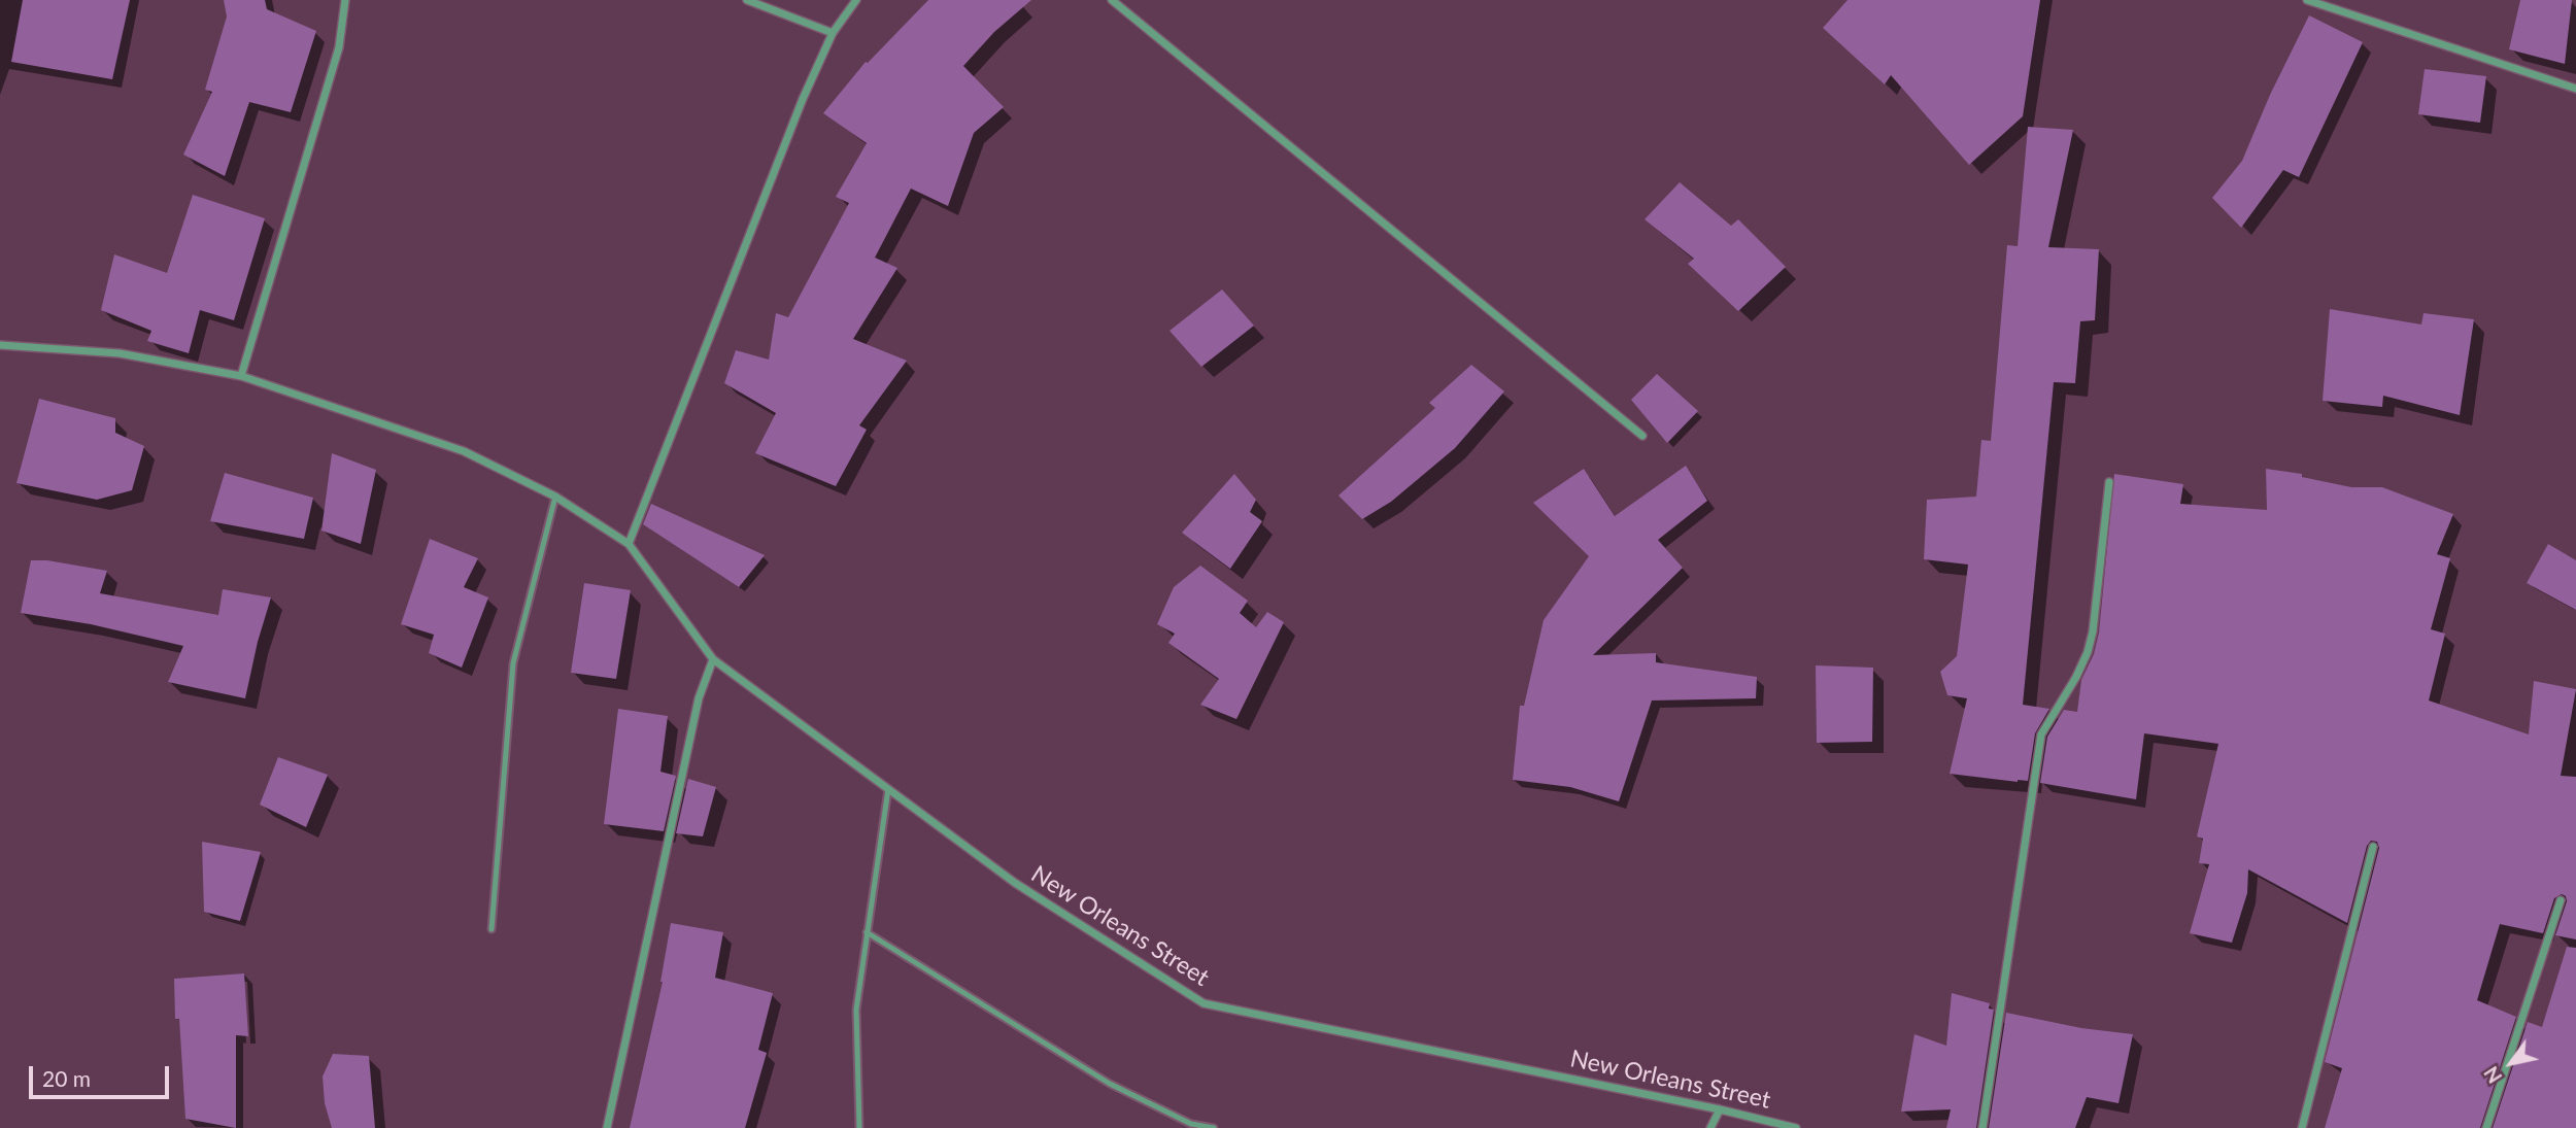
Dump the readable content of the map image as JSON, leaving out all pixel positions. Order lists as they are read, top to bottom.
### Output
{
  "streets": {
    "street": ["New Orleans Street"]
  },
  "scale_bar": "20 m",
  "north": "bottom left"
}
